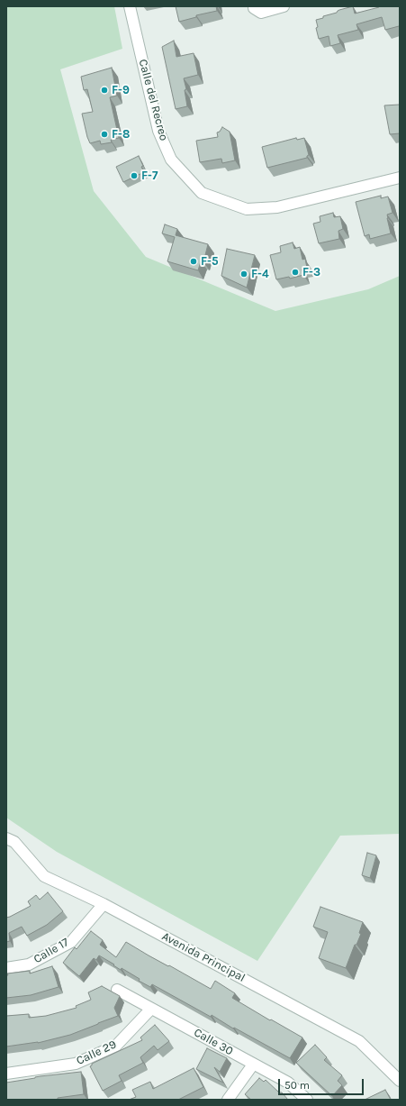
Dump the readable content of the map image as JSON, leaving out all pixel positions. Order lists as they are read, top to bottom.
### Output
{
  "streets": {
    "street": [
      "Calle del Recreo",
      "Calle 17",
      "Avenida Principal",
      "Calle 30",
      "Calle 29"
    ]
  },
  "crossings": [
    ["Calle 17", "Avenida Principal"],
    ["Calle 30", "Calle 29"]
  ],
  "places": [
    "F-9",
    "F-8",
    "F-7",
    "F-5",
    "F-3",
    "F-4"
  ],
  "scale_bar": "50 m"
}
